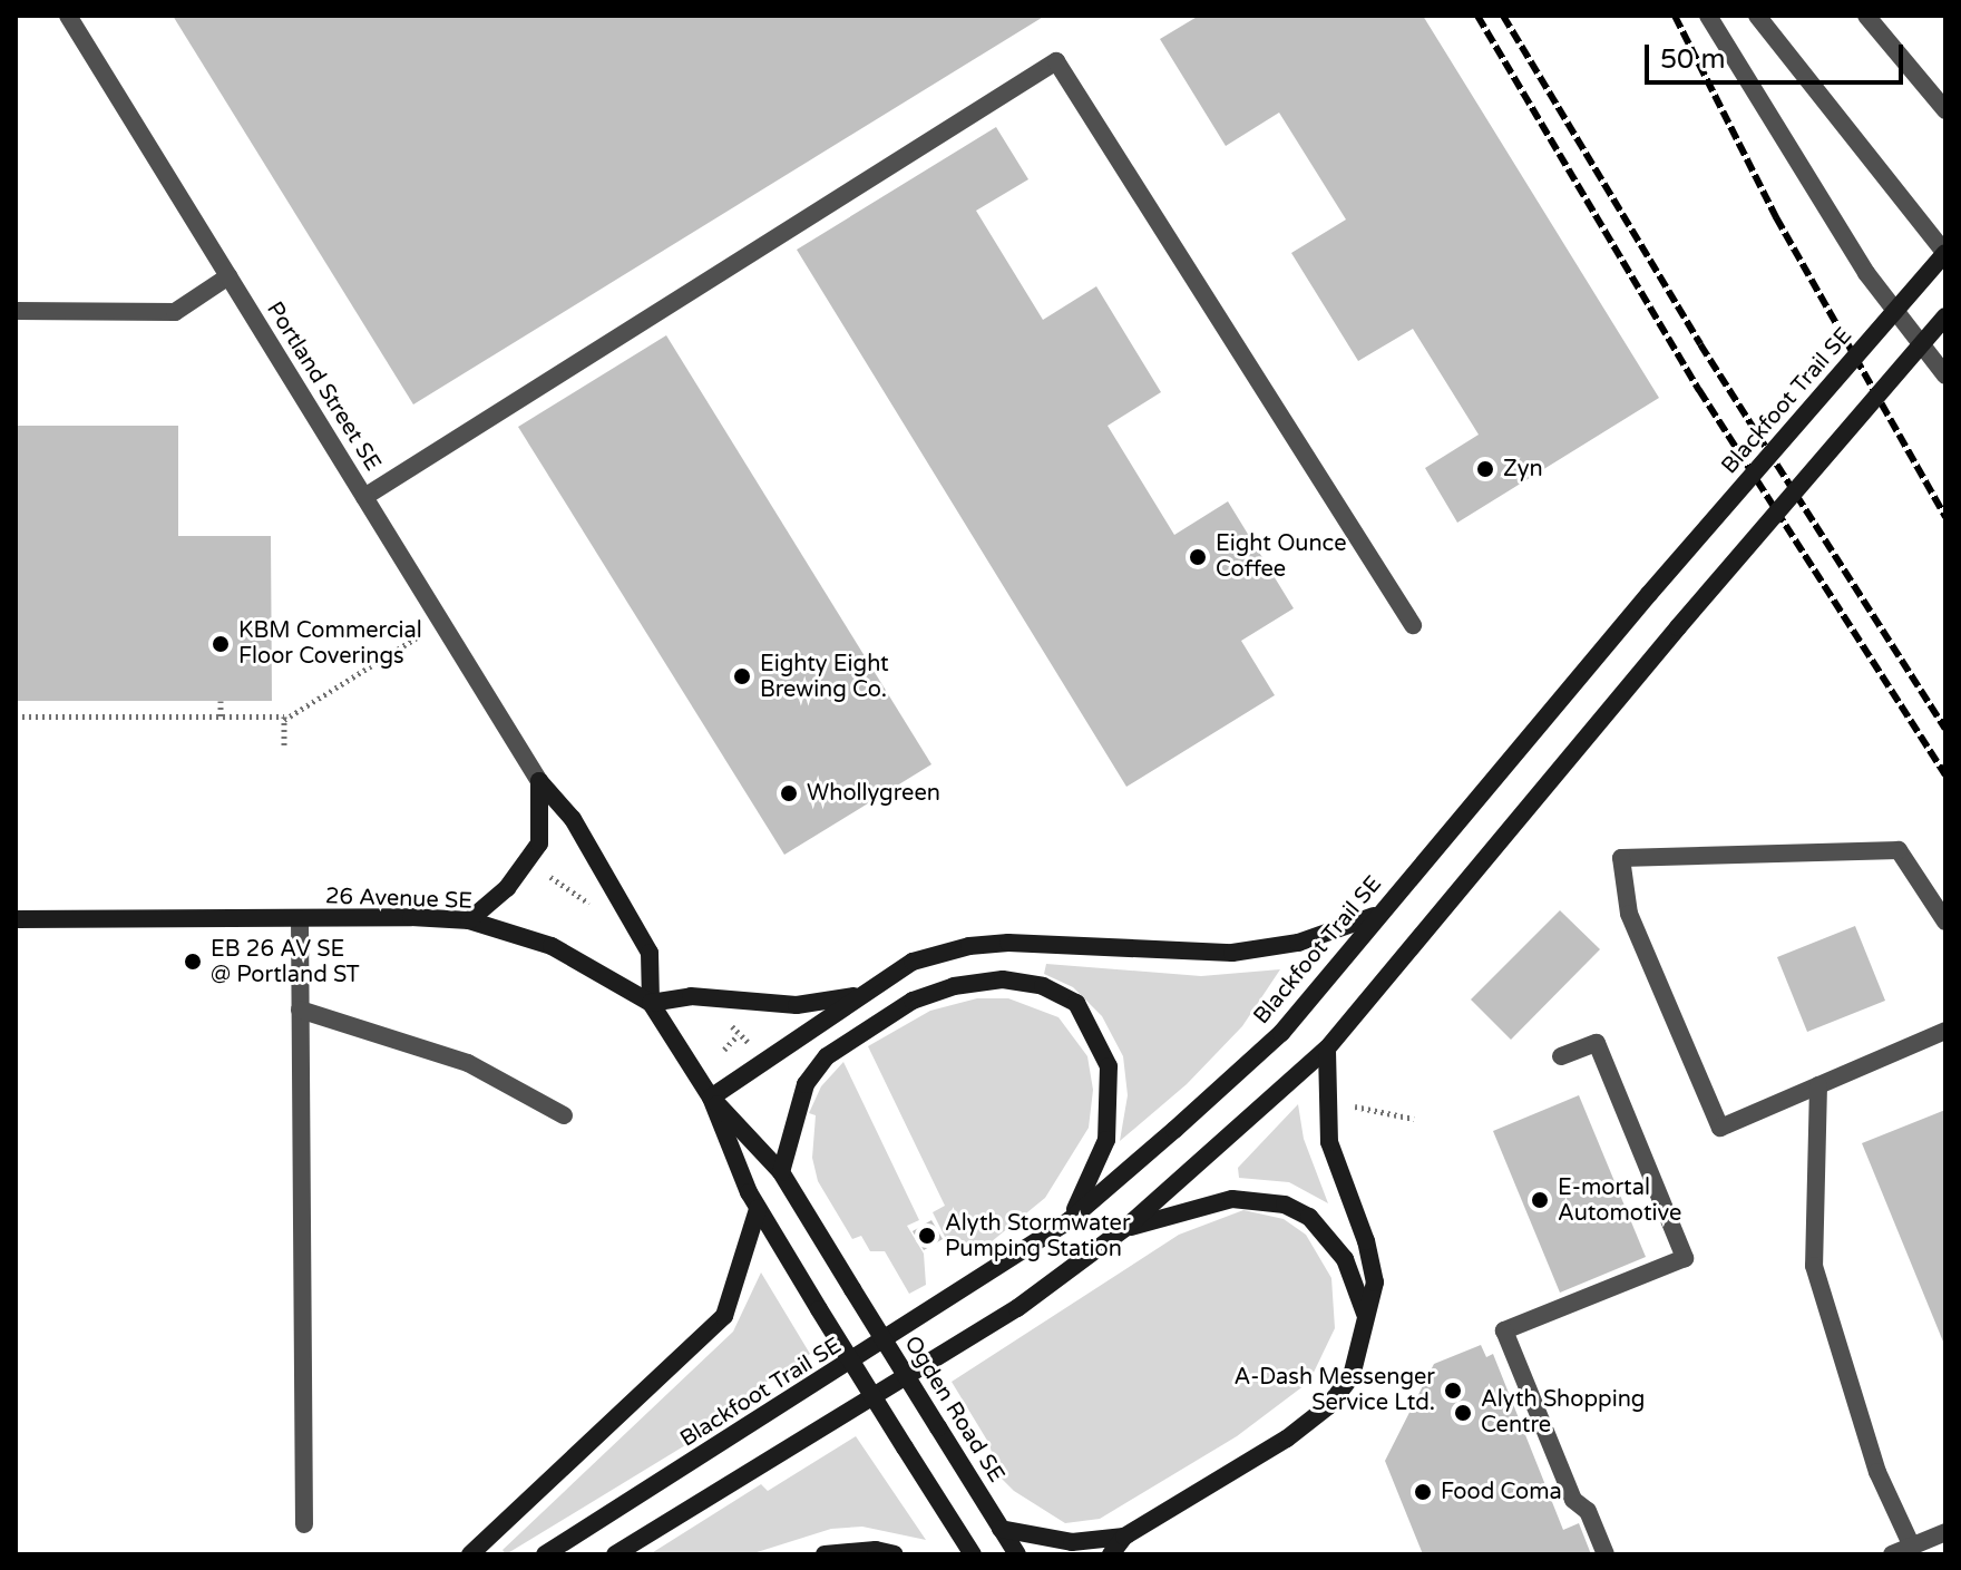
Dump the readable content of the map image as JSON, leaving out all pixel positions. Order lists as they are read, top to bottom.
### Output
{
  "streets": {
    "main road": ["Blackfoot Trail SE", "26 Avenue SE", "Ogden Road SE"],
    "street": ["Portland Street SE"]
  },
  "crossings": [
    ["26 Avenue SE", "Ogden Road SE"]
  ],
  "places": [
    "Zyn",
    "Eight Ounce Coffee",
    "KBM Commercial Floor Coverings",
    "Eighty Eight Brewing Co.",
    "Whollygreen",
    "EB 26 AV SE @ Portland ST",
    "E-mortal Automotive",
    "Alyth Stormwater Pumping Station",
    "A-Dash Messenger Service Ltd.",
    "Alyth Shopping Centre",
    "Food Coma"
  ],
  "scale_bar": "50 m"
}
